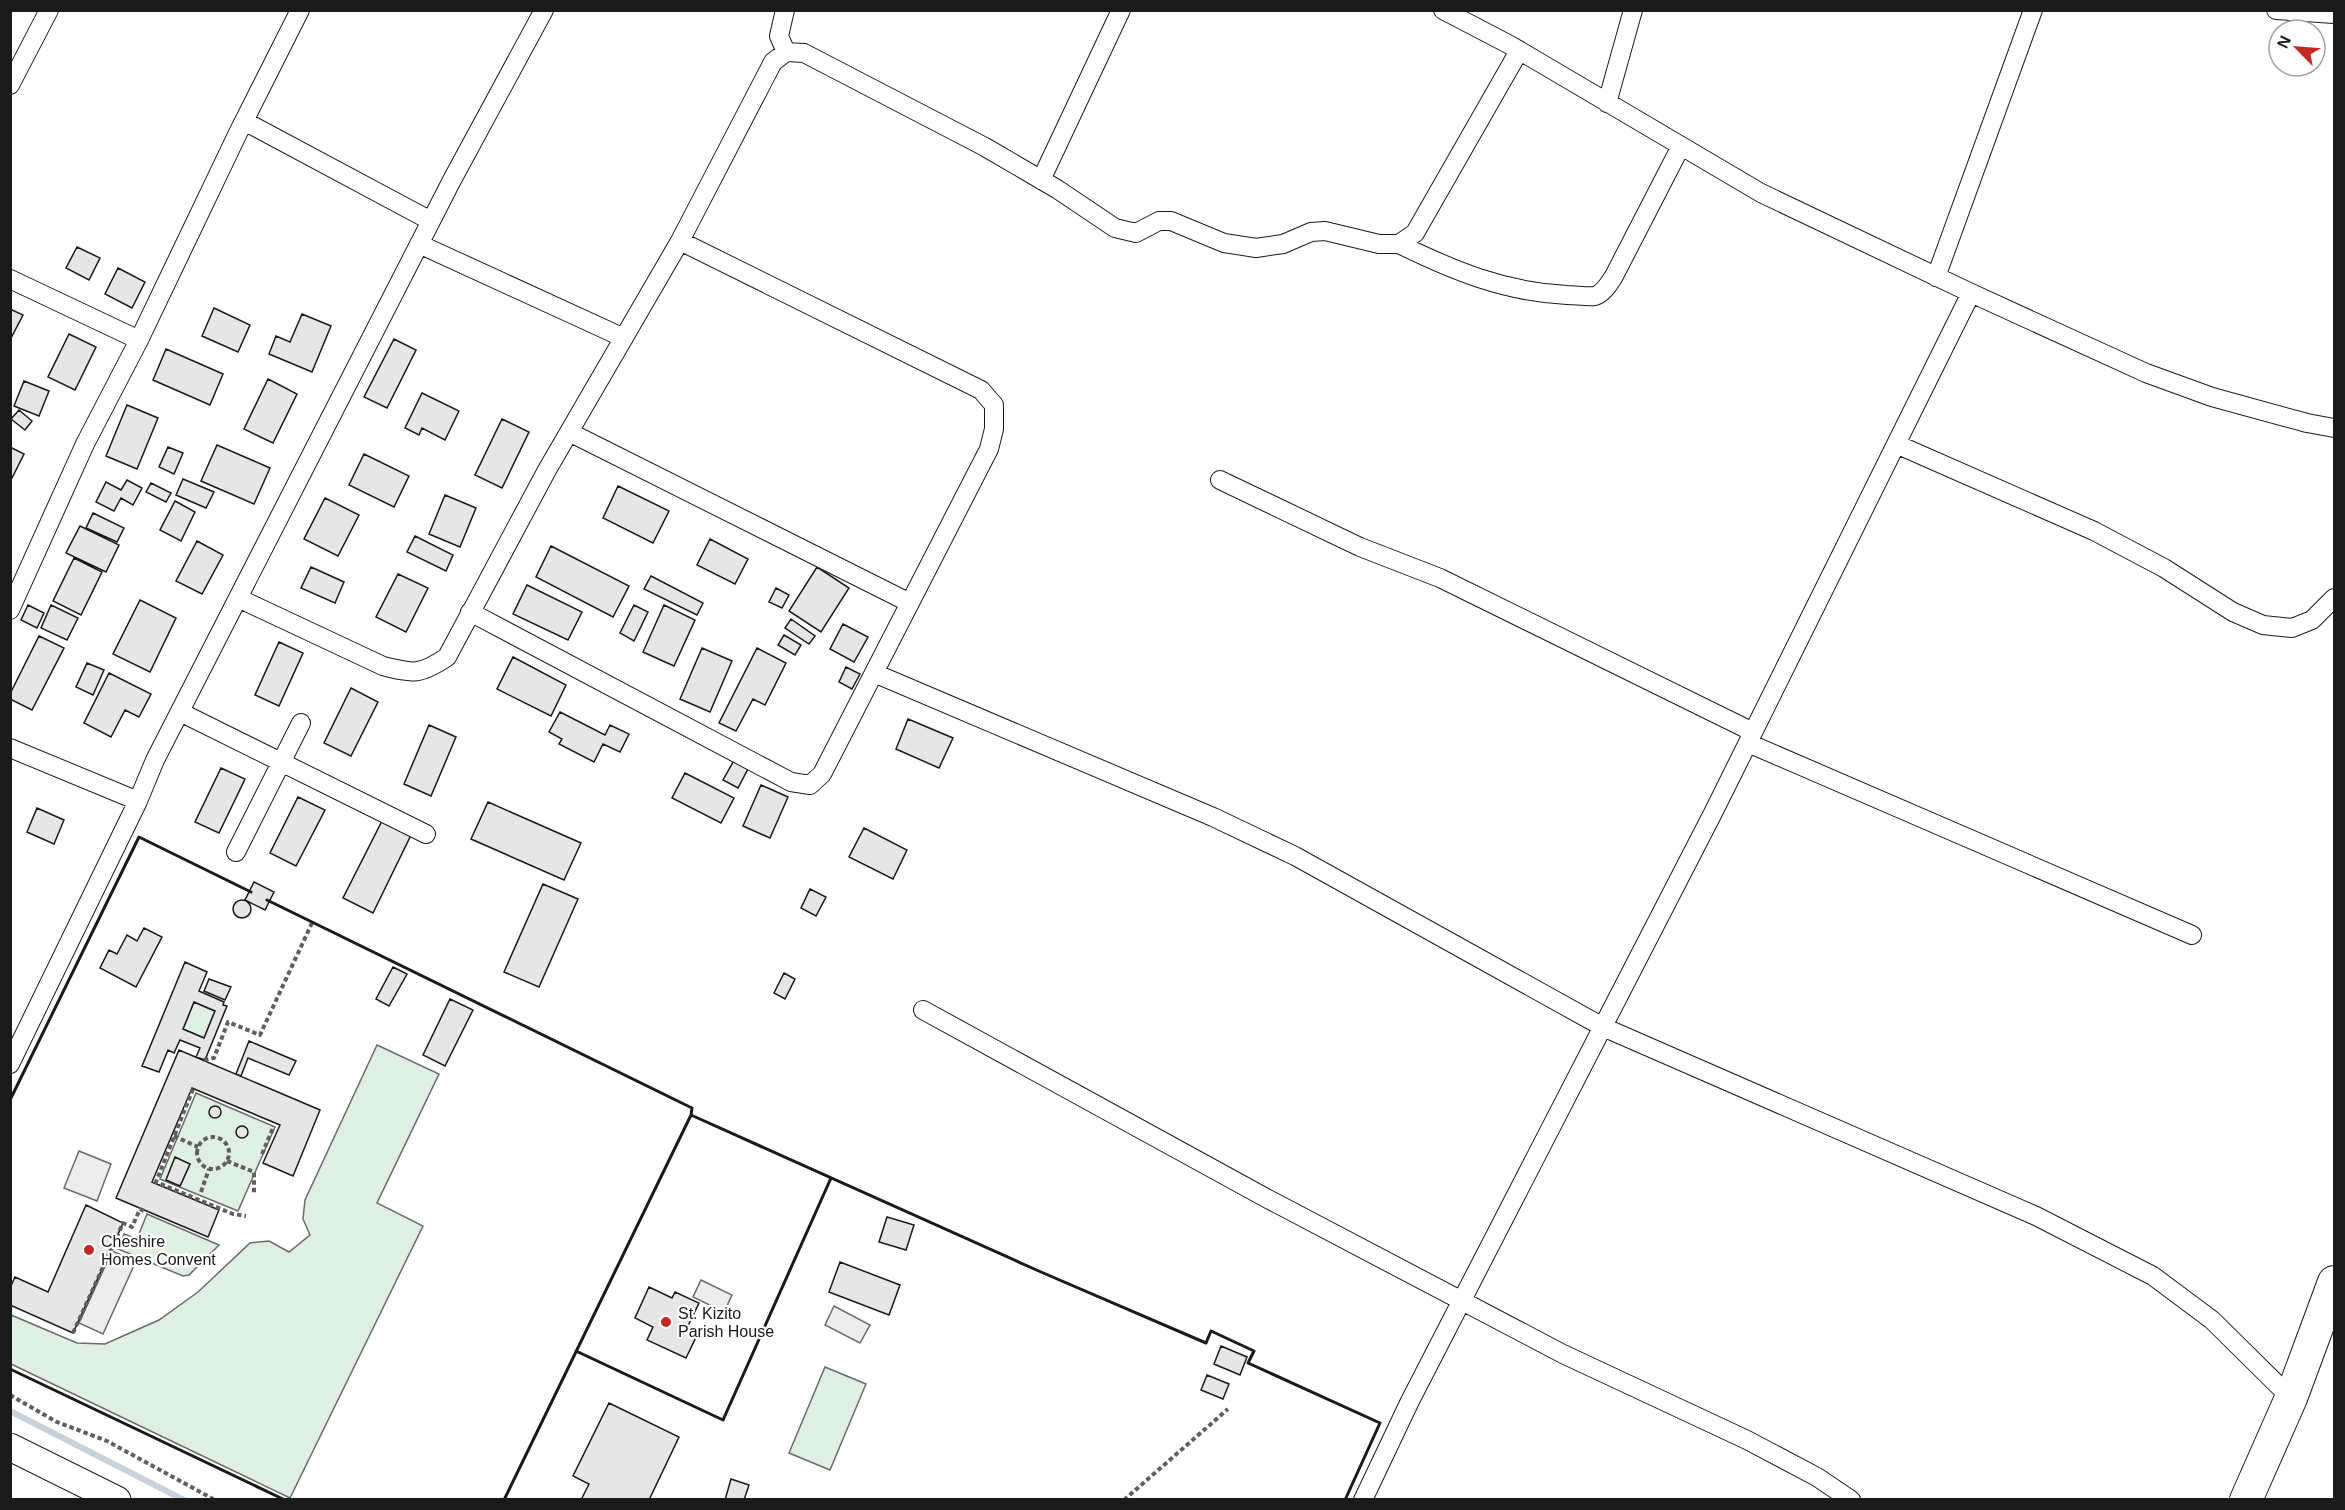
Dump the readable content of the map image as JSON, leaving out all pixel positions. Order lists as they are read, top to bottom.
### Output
{
  "places": ["Cheshire Homes Convent", "St. Kizito Parish House"],
  "north": "top left"
}
